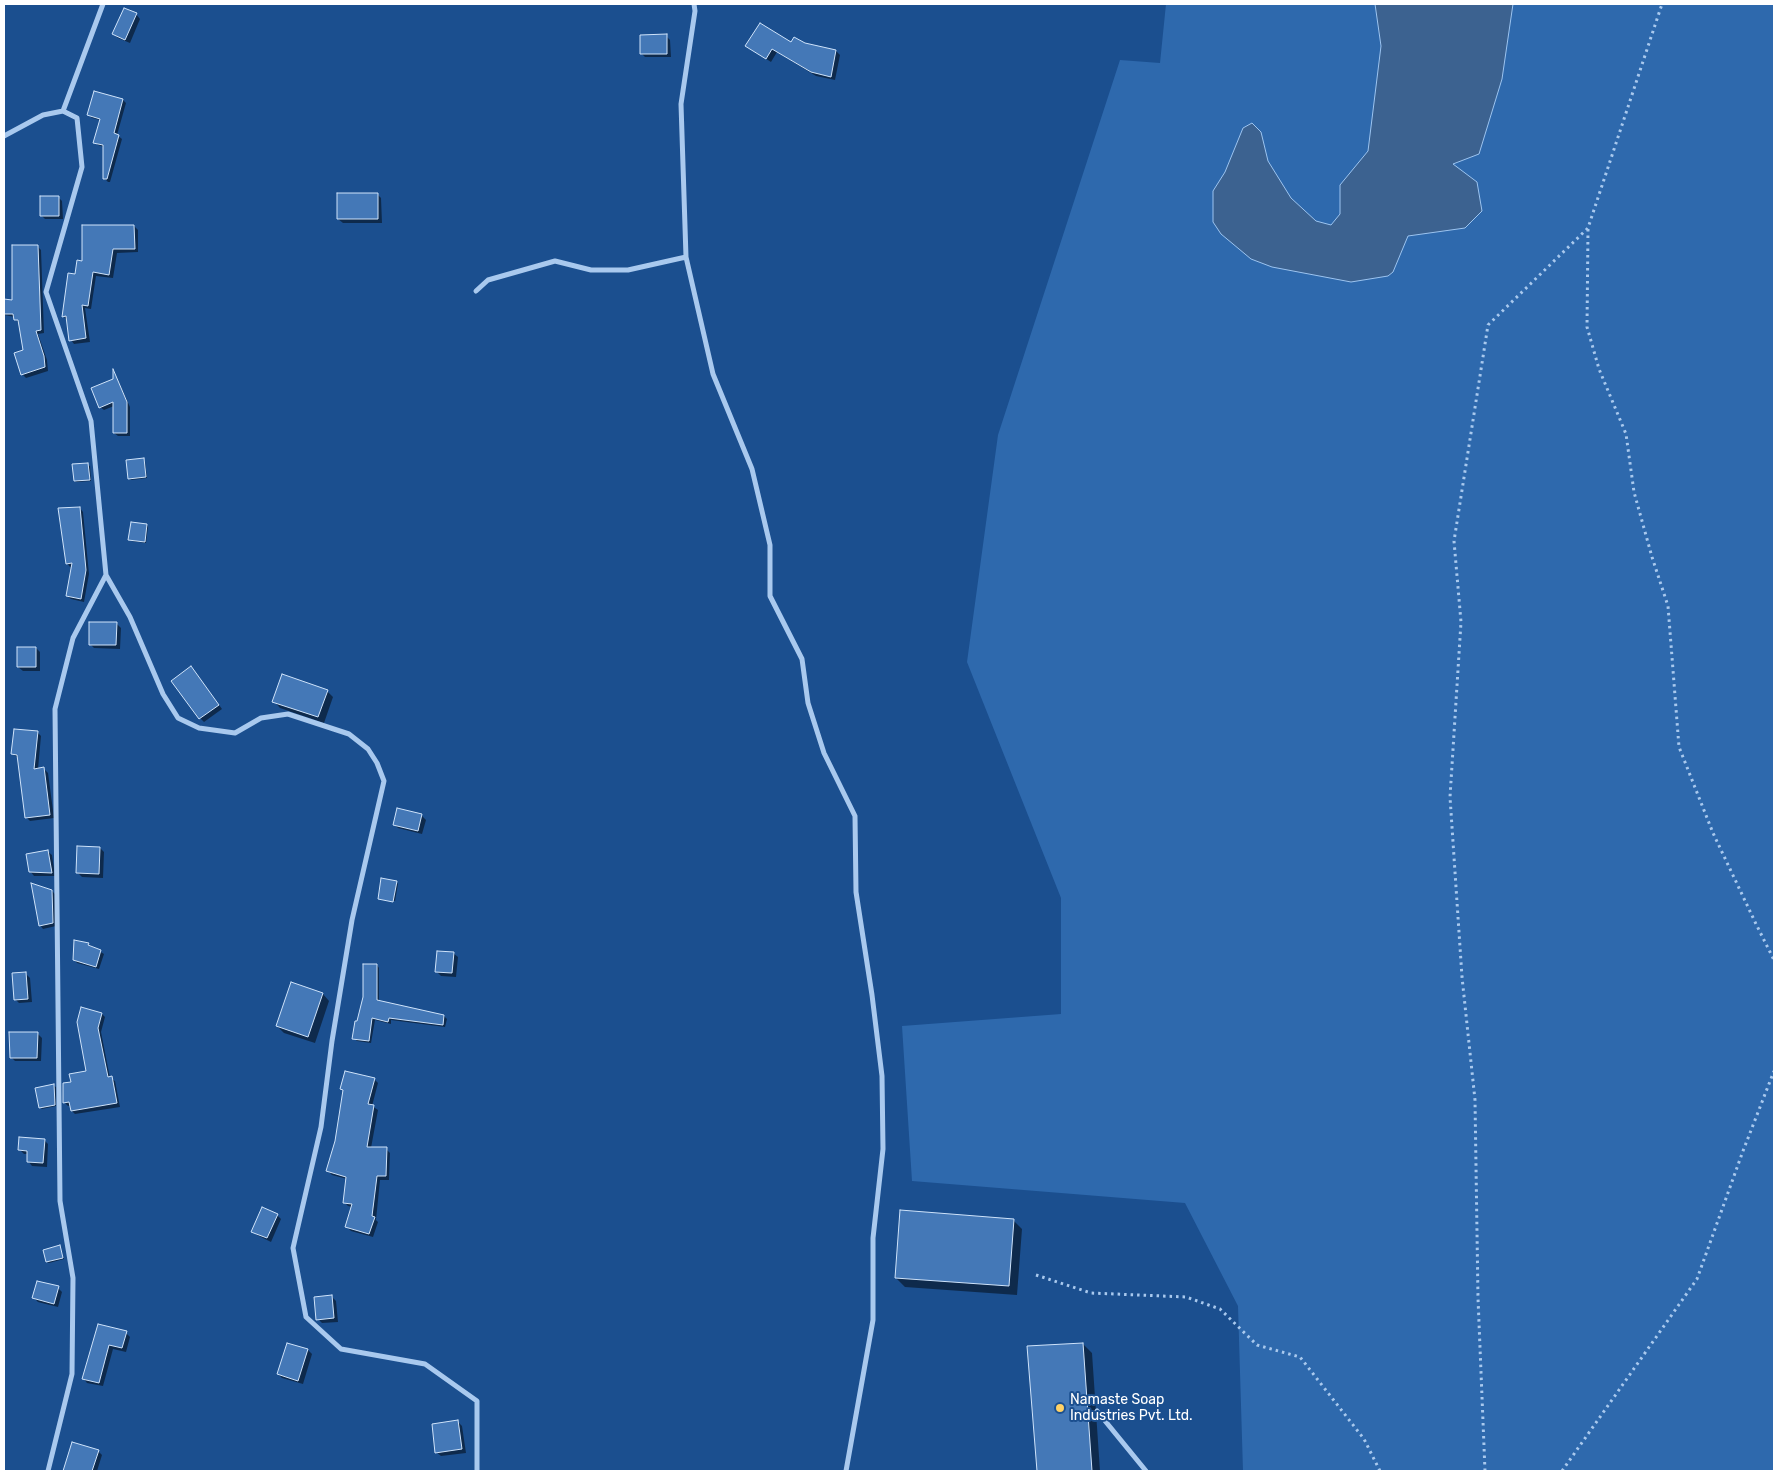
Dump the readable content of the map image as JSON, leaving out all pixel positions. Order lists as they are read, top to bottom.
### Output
{
  "places": ["Namaste Soap Industries Pvt. Ltd."]
}
